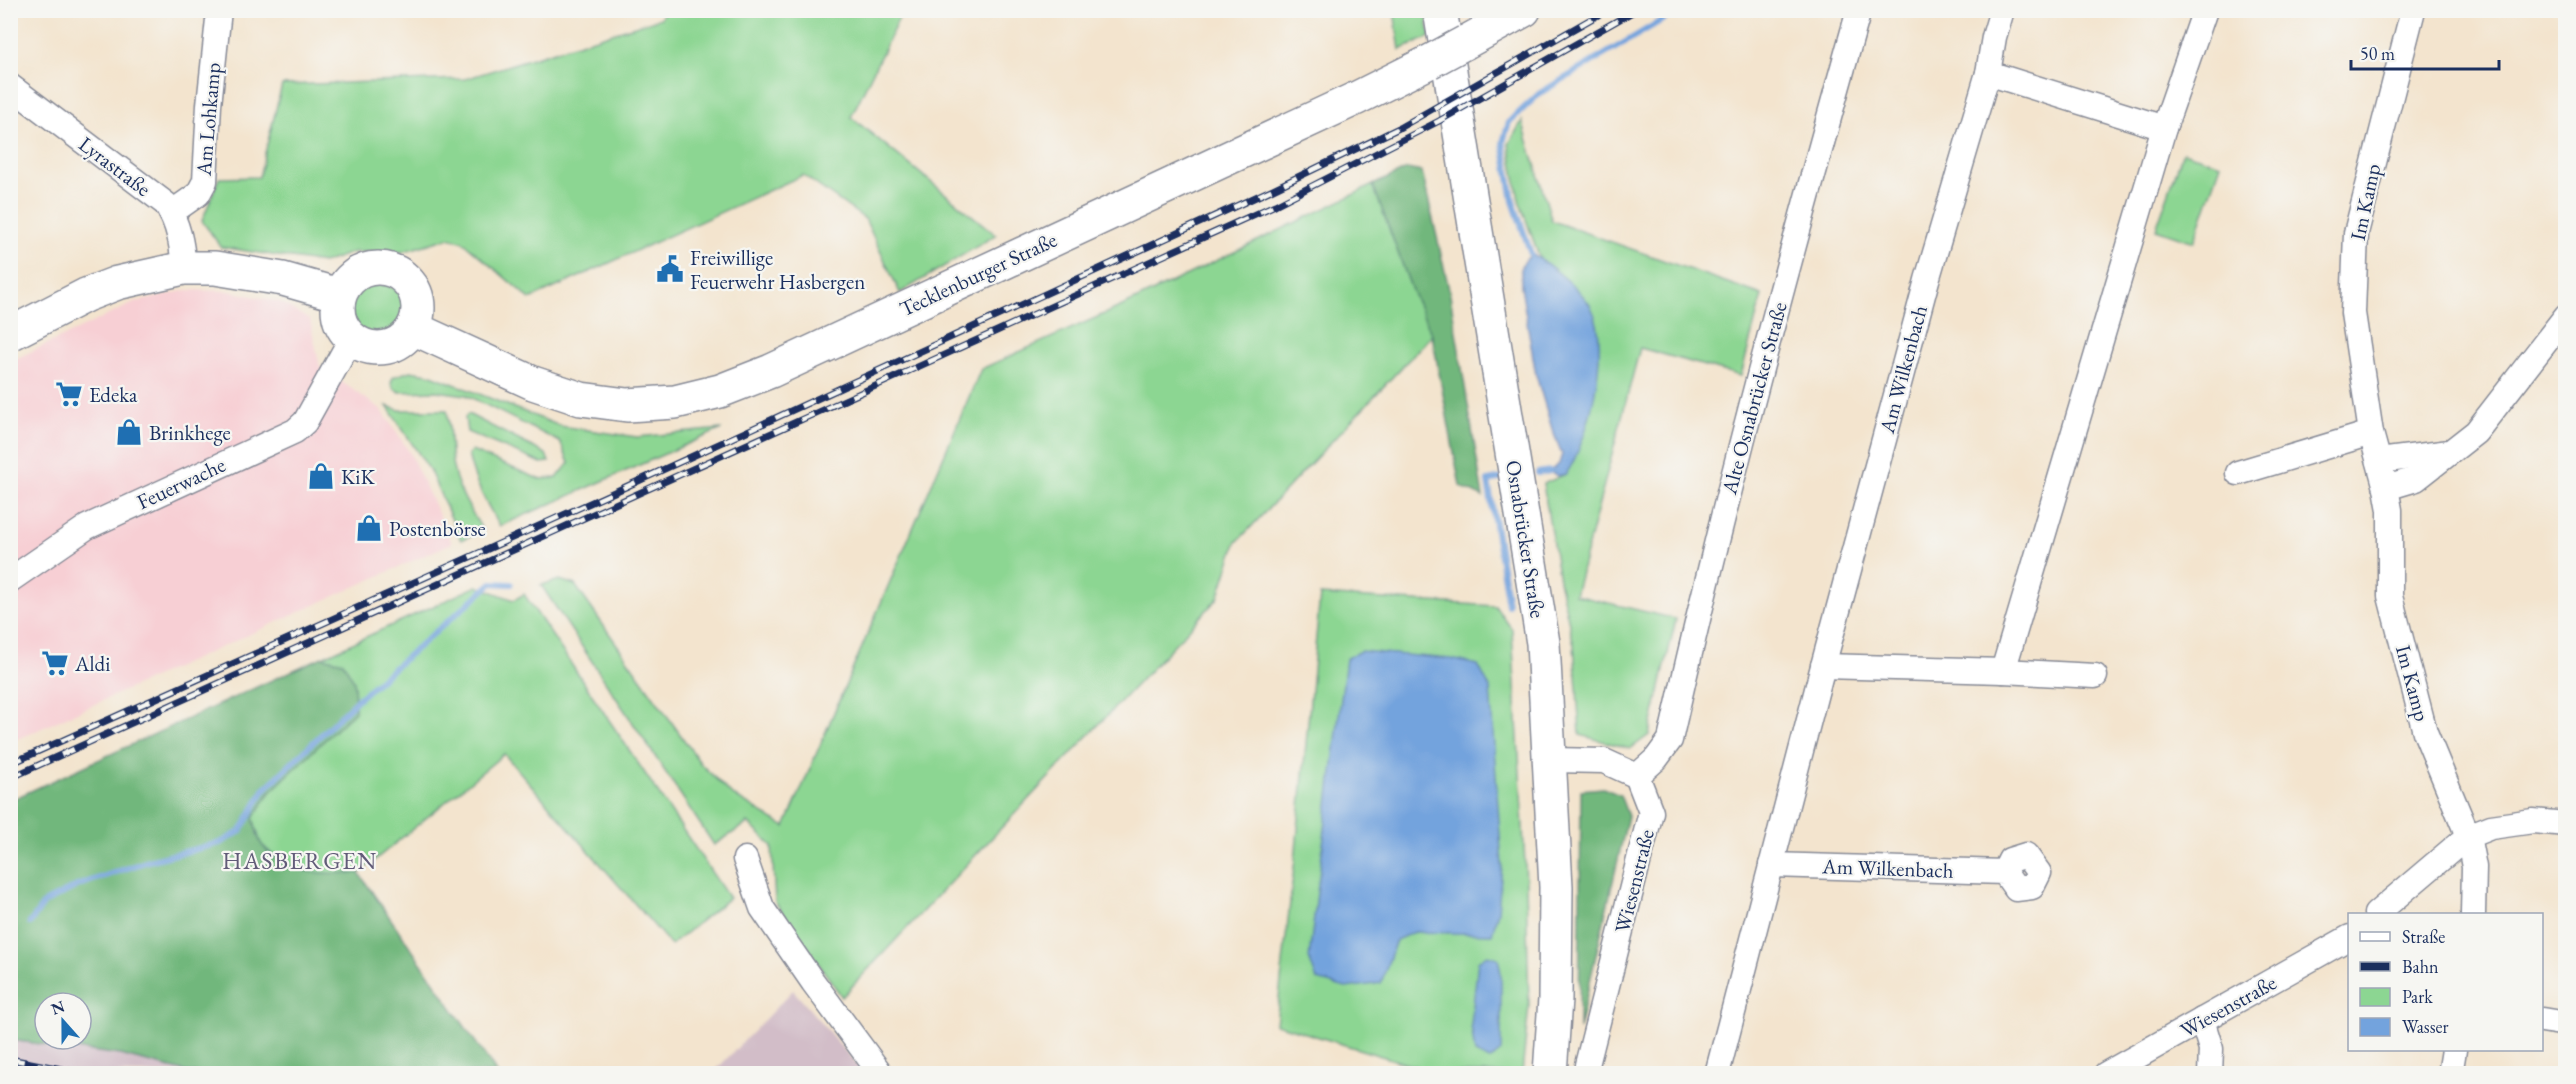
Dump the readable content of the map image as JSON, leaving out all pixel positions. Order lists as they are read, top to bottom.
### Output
{
  "streets": {
    "street": [
      "Am Lohkamp",
      "Lyrastraße",
      "Im Kamp",
      "Tecklenburger Straße",
      "Am Wilkenbach",
      "Alte Osnabrücker Straße",
      "Feuerwache",
      "Osnabrücker Straße",
      "Wiesenstraße"
    ]
  },
  "crossings": [
    ["Am Lohkamp", "Lyrastraße"],
    ["Tecklenburger Straße", "Feuerwache"],
    ["Alte Osnabrücker Straße", "Wiesenstraße"]
  ],
  "districts": ["HASBERGEN"],
  "places": {
    "public building": ["Freiwillige Feuerwehr Hasbergen"],
    "supermarket": ["Edeka", "Aldi"],
    "shop": ["Brinkhege", "KiK", "Postenbörse"]
  },
  "legend": [
    "Straße",
    "Bahn",
    "Park",
    "Wasser"
  ],
  "scale_bar": "50 m",
  "north": "top"
}
